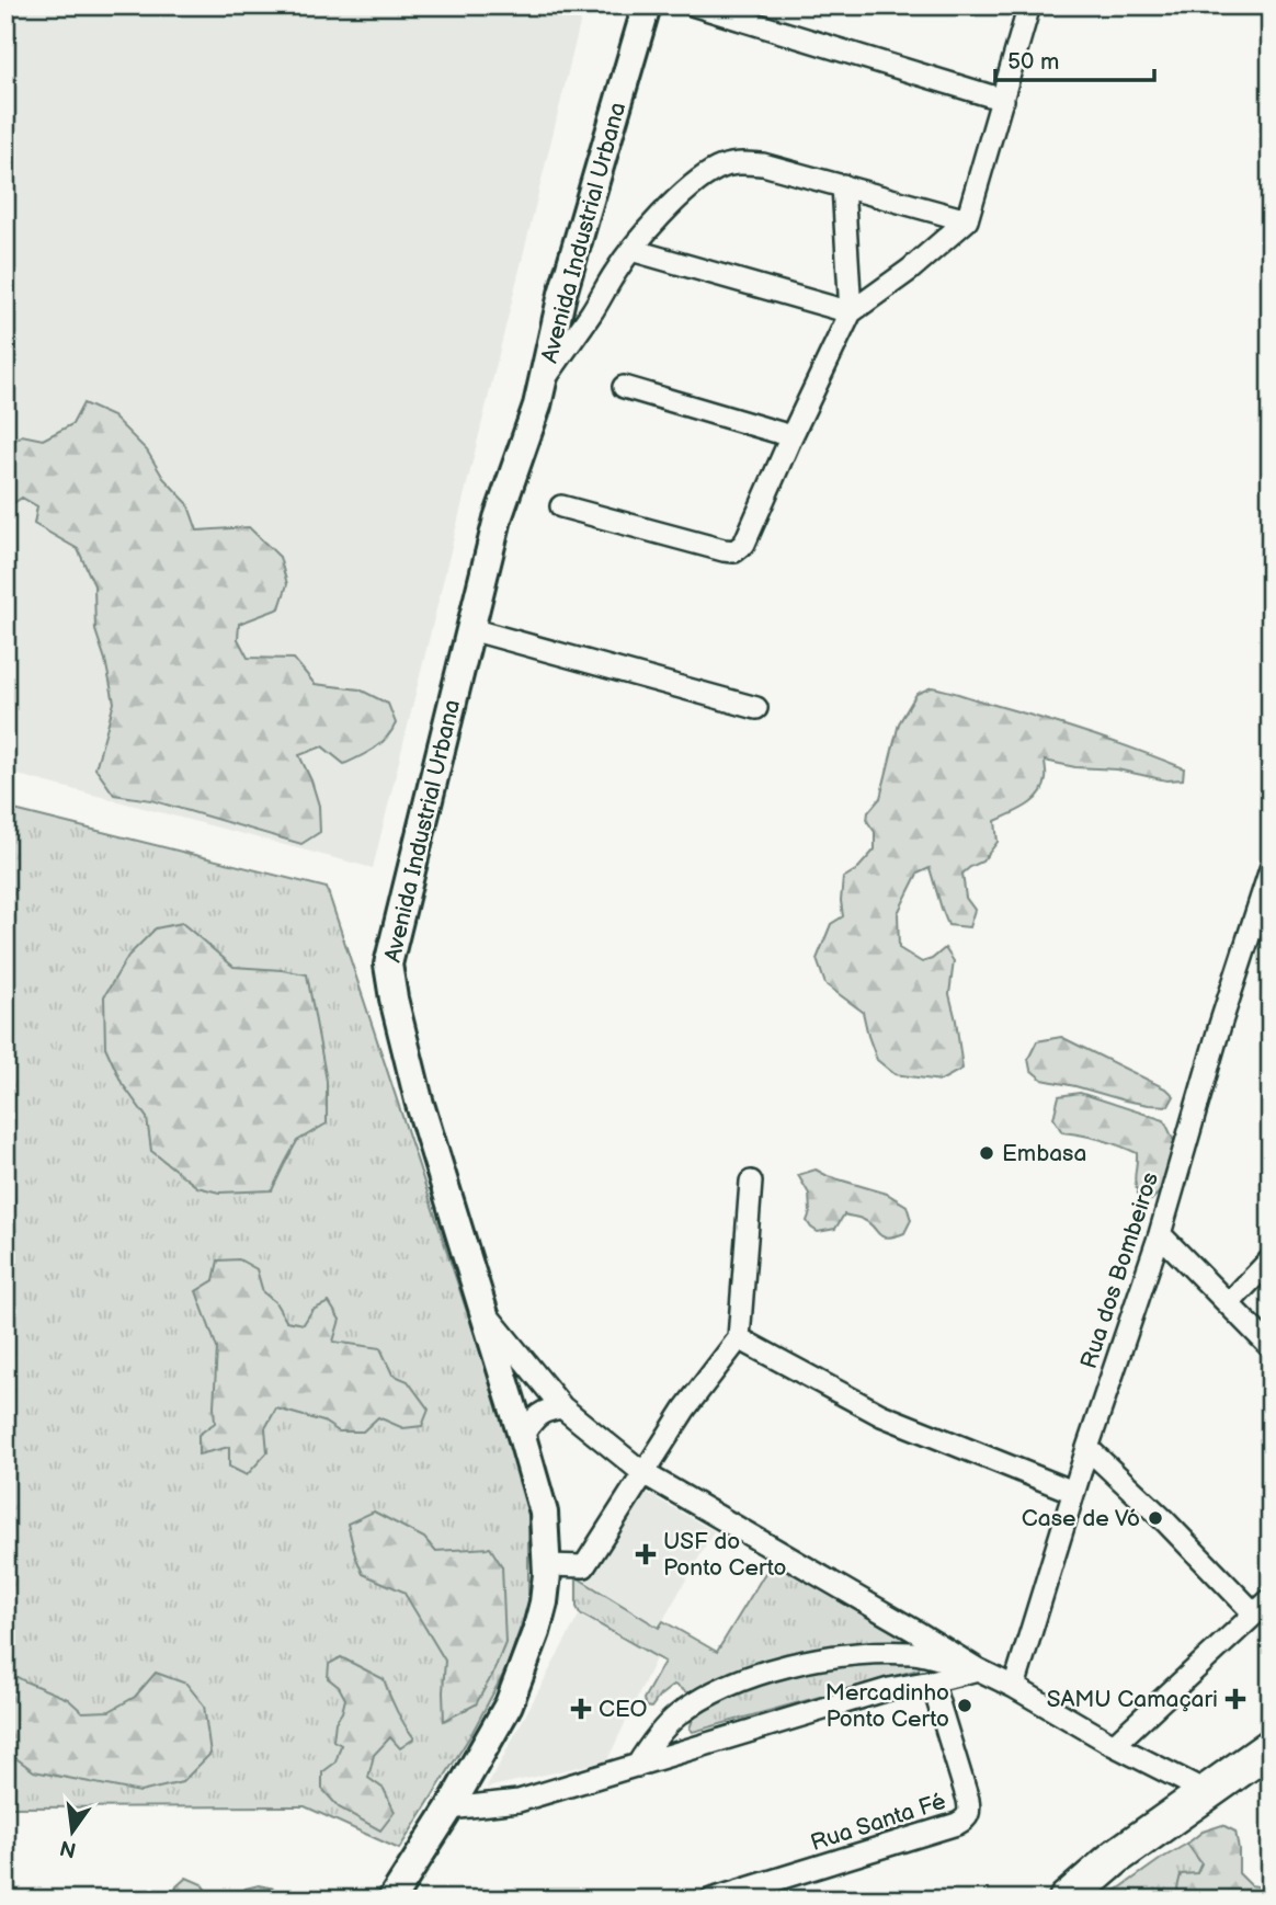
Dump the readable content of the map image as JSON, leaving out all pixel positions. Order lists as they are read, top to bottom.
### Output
{
  "streets": {
    "street": ["Avenida Industrial Urbana", "Rua dos Bombeiros", "Rua Santa Fé"]
  },
  "places": {
    "other": ["Embasa", "Case de Vó", "Mercadinho Ponto Certo"],
    "health": ["USF do Ponto Certo", "SAMU Camaçari", "CEO"]
  },
  "scale_bar": "50 m",
  "north": "bottom"
}
